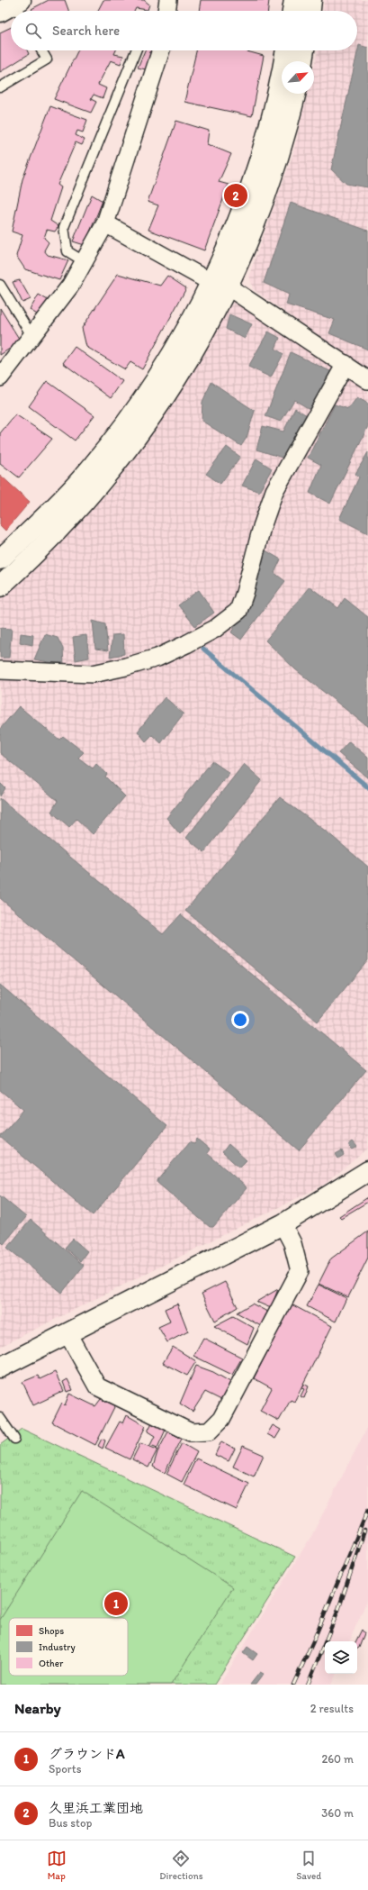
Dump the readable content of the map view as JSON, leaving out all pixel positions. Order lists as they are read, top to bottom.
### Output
{
  "legend": ["Shops", "Industry", "Other"],
  "north": "top right",
  "page": {
    "search": "Search here",
    "pins": ["2", "1"],
    "heading": ["Nearby", "2 results"],
    "list": [
      {
        "mark": "1",
        "name": "グラウンドA",
        "note": "Sports",
        "value": "260 m"
      },
      {
        "mark": "2",
        "name": "久里浜工業団地",
        "note": "Bus stop",
        "value": "360 m"
      }
    ],
    "nav": ["Map", "Directions", "Saved"]
  }
}
